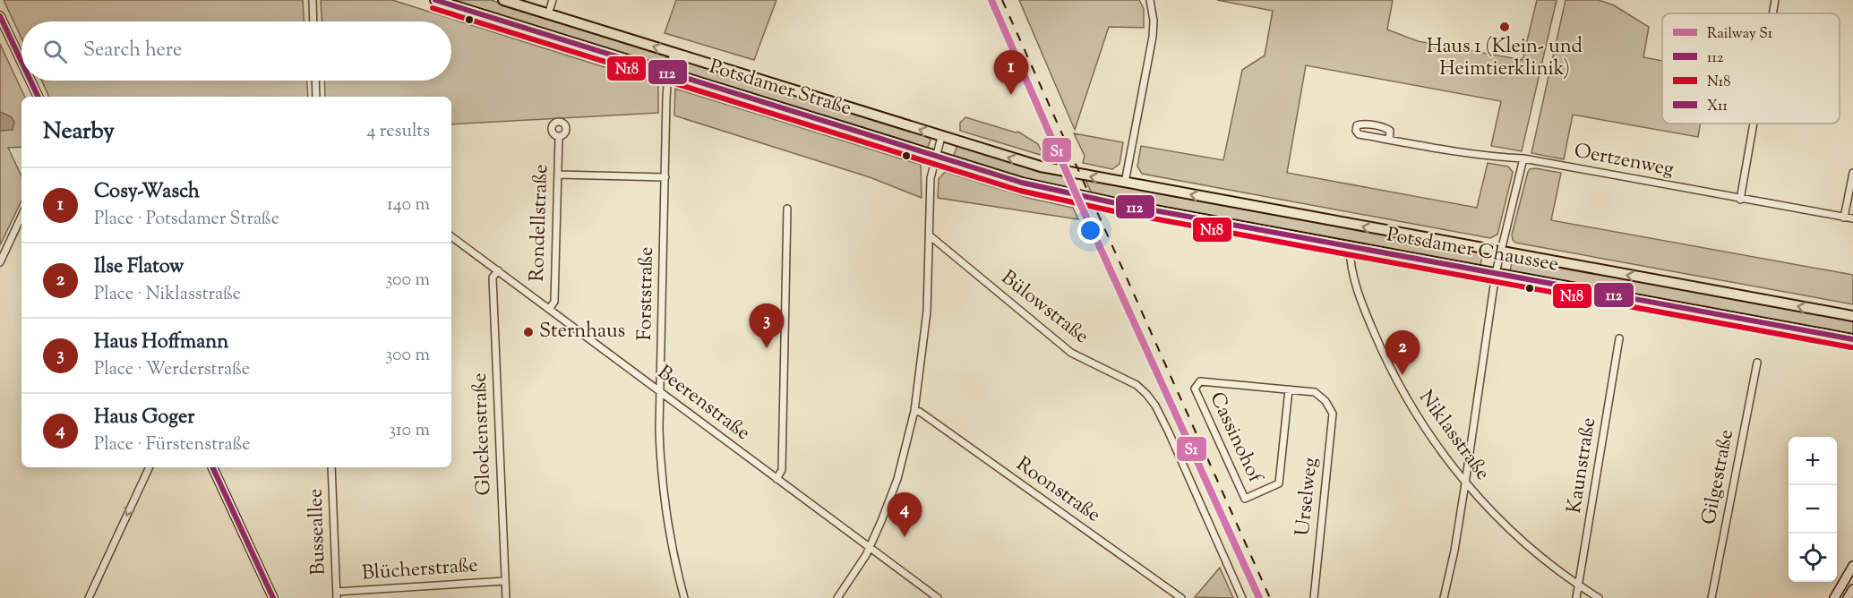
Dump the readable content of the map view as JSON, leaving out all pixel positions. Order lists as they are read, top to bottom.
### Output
{
  "streets": {
    "main road": ["Potsdamer Straße", "Potsdamer Chaussee"],
    "street": [
      "Oertzenweg",
      "Rondellstraße",
      "Forststraße",
      "Bülowstraße",
      "Beerenstraße",
      "Glockenstraße",
      "Niklasstraße",
      "Cassinohof",
      "Kaunstraße",
      "Gilgestraße",
      "Roonstraße",
      "Urselweg",
      "Busseallee",
      "Blücherstraße"
    ]
  },
  "crossings": [
    ["Potsdamer Straße", "Potsdamer Chaussee"],
    ["Potsdamer Straße", "Forststraße"],
    ["Rondellstraße", "Beerenstraße"],
    ["Potsdamer Chaussee", "Niklasstraße"],
    ["Forststraße", "Beerenstraße"],
    ["Beerenstraße", "Glockenstraße"],
    ["Glockenstraße", "Blücherstraße"],
    ["Niklasstraße", "Kaunstraße"],
    ["Cassinohof", "Urselweg"],
    ["Busseallee", "Blücherstraße"]
  ],
  "places": ["Haus 1 (Klein- und Heimtierklinik)", "Sternhaus"],
  "lines": [
    "rail line S1",
    "transit line 112",
    "transit line N18",
    "transit line X11"
  ],
  "legend": [
    "Railway S1",
    "112",
    "N18",
    "X11"
  ],
  "page": {
    "search": "Search here",
    "pins": [
      "1",
      "3",
      "2",
      "4"
    ],
    "heading": ["Nearby", "4 results"],
    "list": [
      {
        "mark": "1",
        "name": "Cosy-Wasch",
        "note": "Place · Potsdamer Straße",
        "value": "140 m"
      },
      {
        "mark": "2",
        "name": "Ilse Flatow",
        "note": "Place · Niklasstraße",
        "value": "300 m"
      },
      {
        "mark": "3",
        "name": "Haus Hoffmann",
        "note": "Place · Werderstraße",
        "value": "300 m"
      },
      {
        "mark": "4",
        "name": "Haus Goger",
        "note": "Place · Fürstenstraße",
        "value": "310 m"
      }
    ],
    "map_buttons": ["+", "−"]
  }
}
